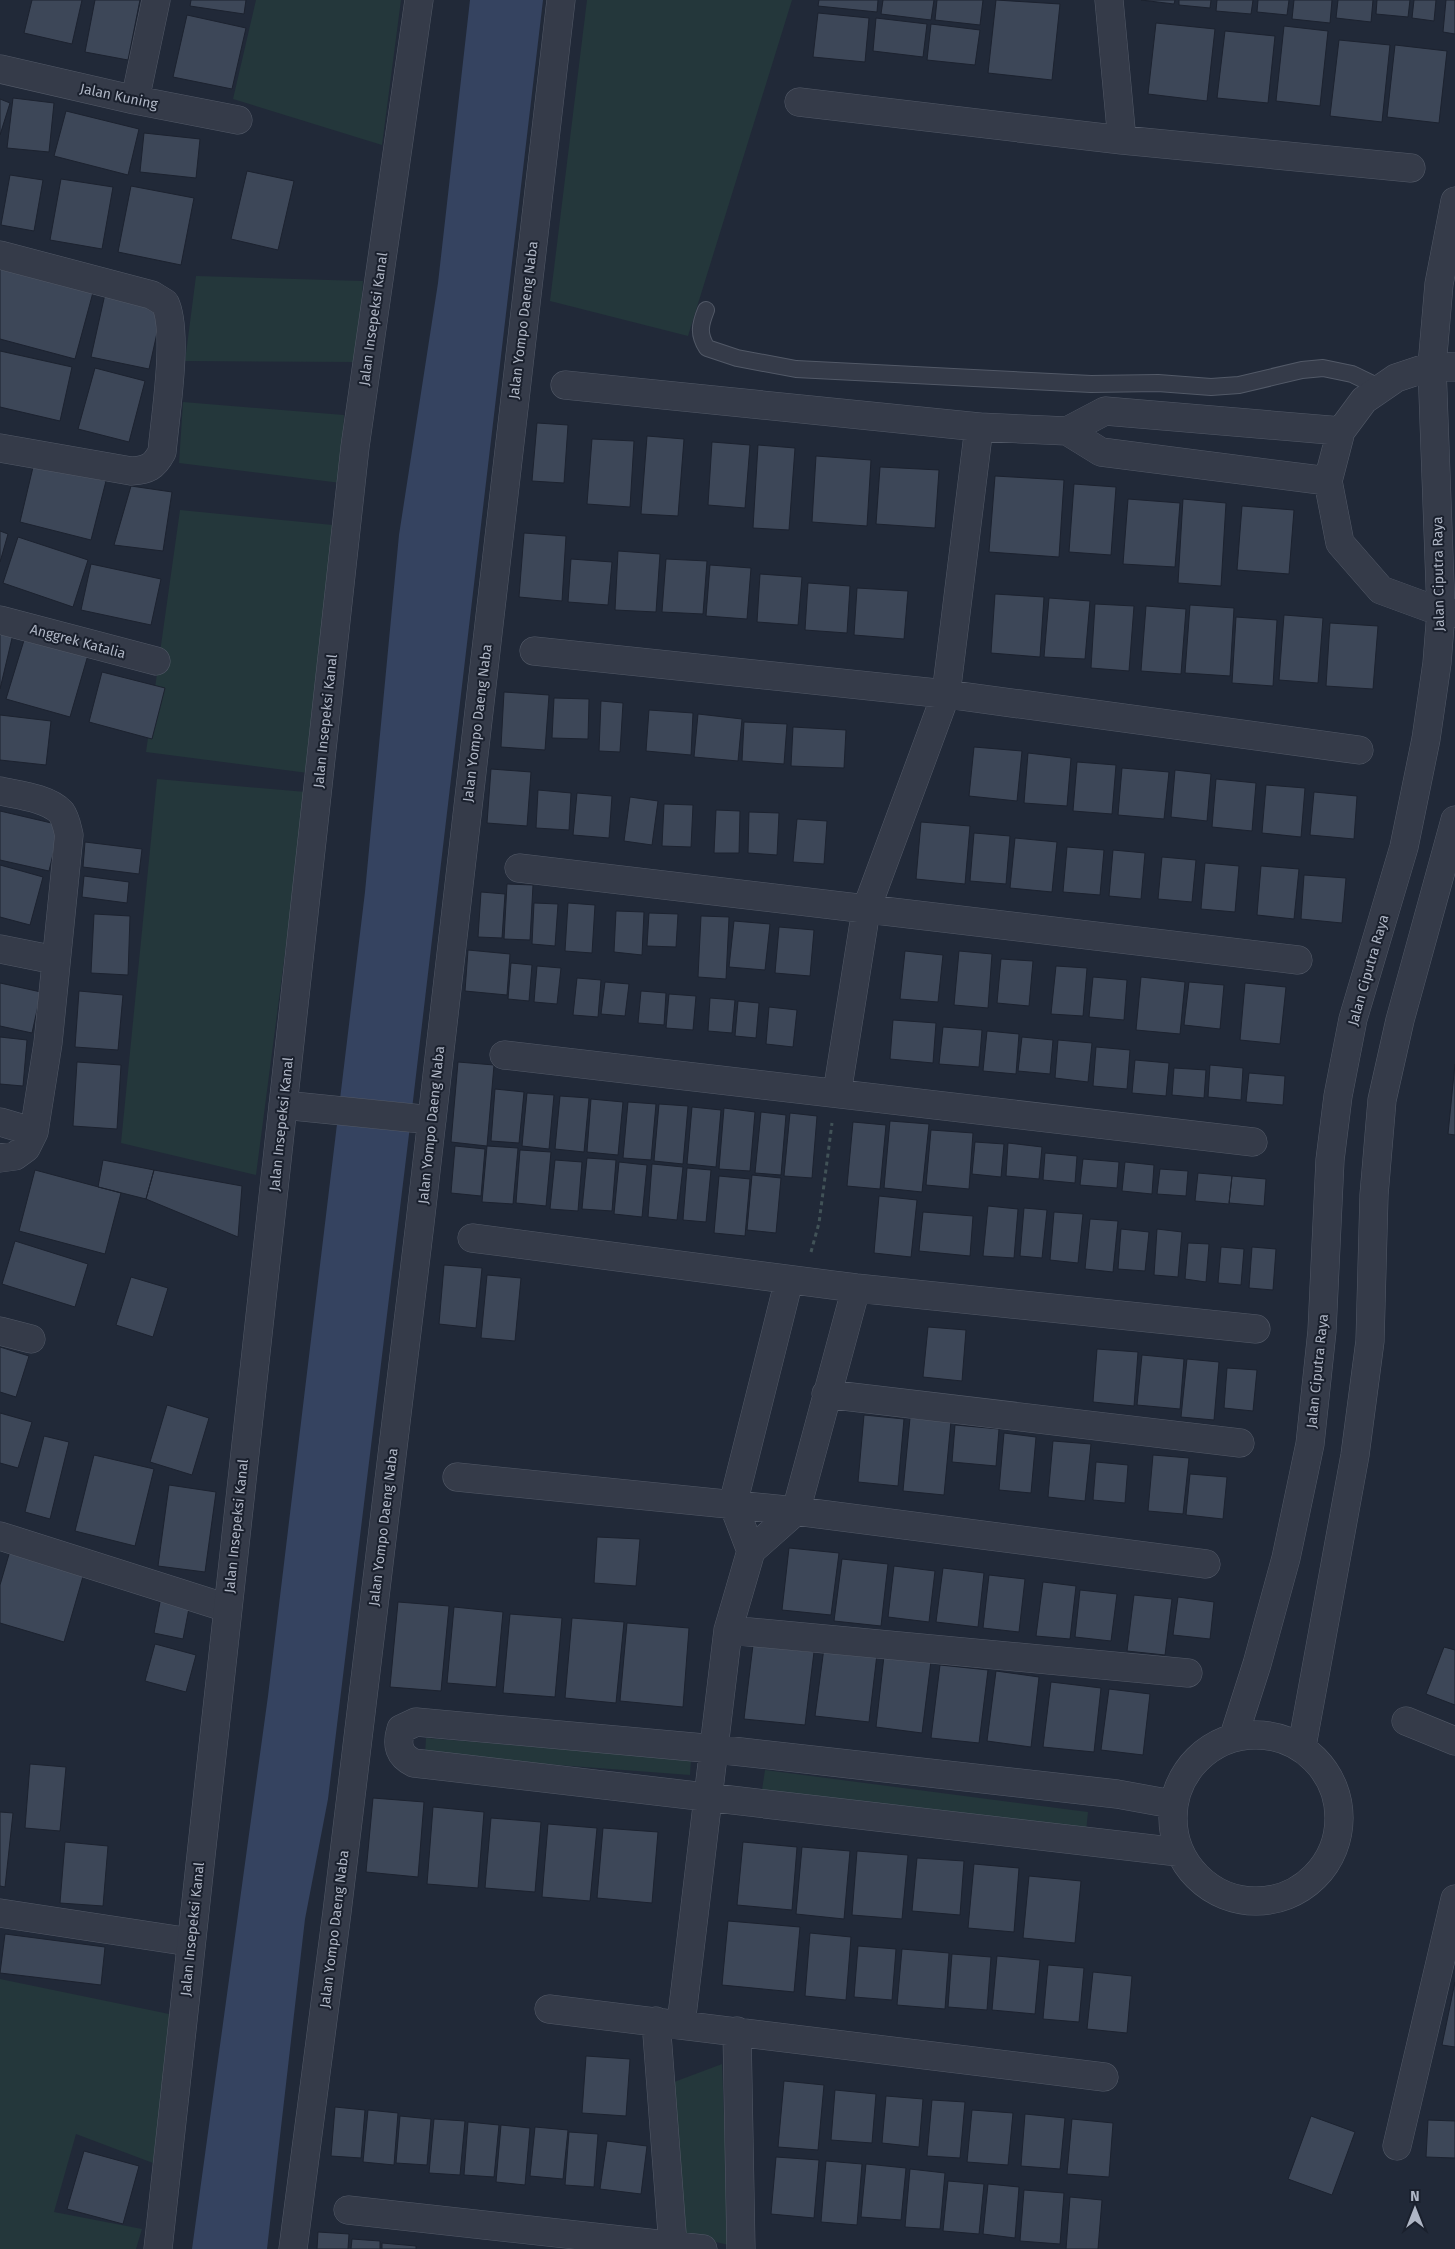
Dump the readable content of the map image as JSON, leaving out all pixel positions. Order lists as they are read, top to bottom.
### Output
{
  "streets": {
    "street": [
      "Jalan Kuning",
      "Jalan Insepeksi Kanal",
      "Jalan Yompo Daeng Naba",
      "Jalan Ciputra Raya",
      "Anggrek Katalia"
    ]
  },
  "north": "top"
}
